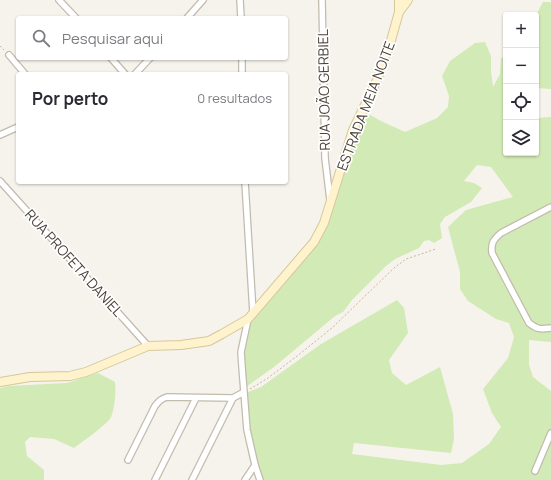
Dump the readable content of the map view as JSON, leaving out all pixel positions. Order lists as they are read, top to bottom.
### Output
{
  "streets": {
    "street": ["RUA JOÃO GERBIEL", "ESTRADA MEIA NOITE", "RUA PROFETA DANIEL"]
  },
  "crossings": [
    ["RUA JOÃO GERBIEL", "ESTRADA MEIA NOITE"],
    ["ESTRADA MEIA NOITE", "RUA PROFETA DANIEL"]
  ],
  "page": {
    "map_buttons": ["+", "−"],
    "search": "Pesquisar aqui",
    "heading": ["Por perto", "0 resultados"]
  }
}
